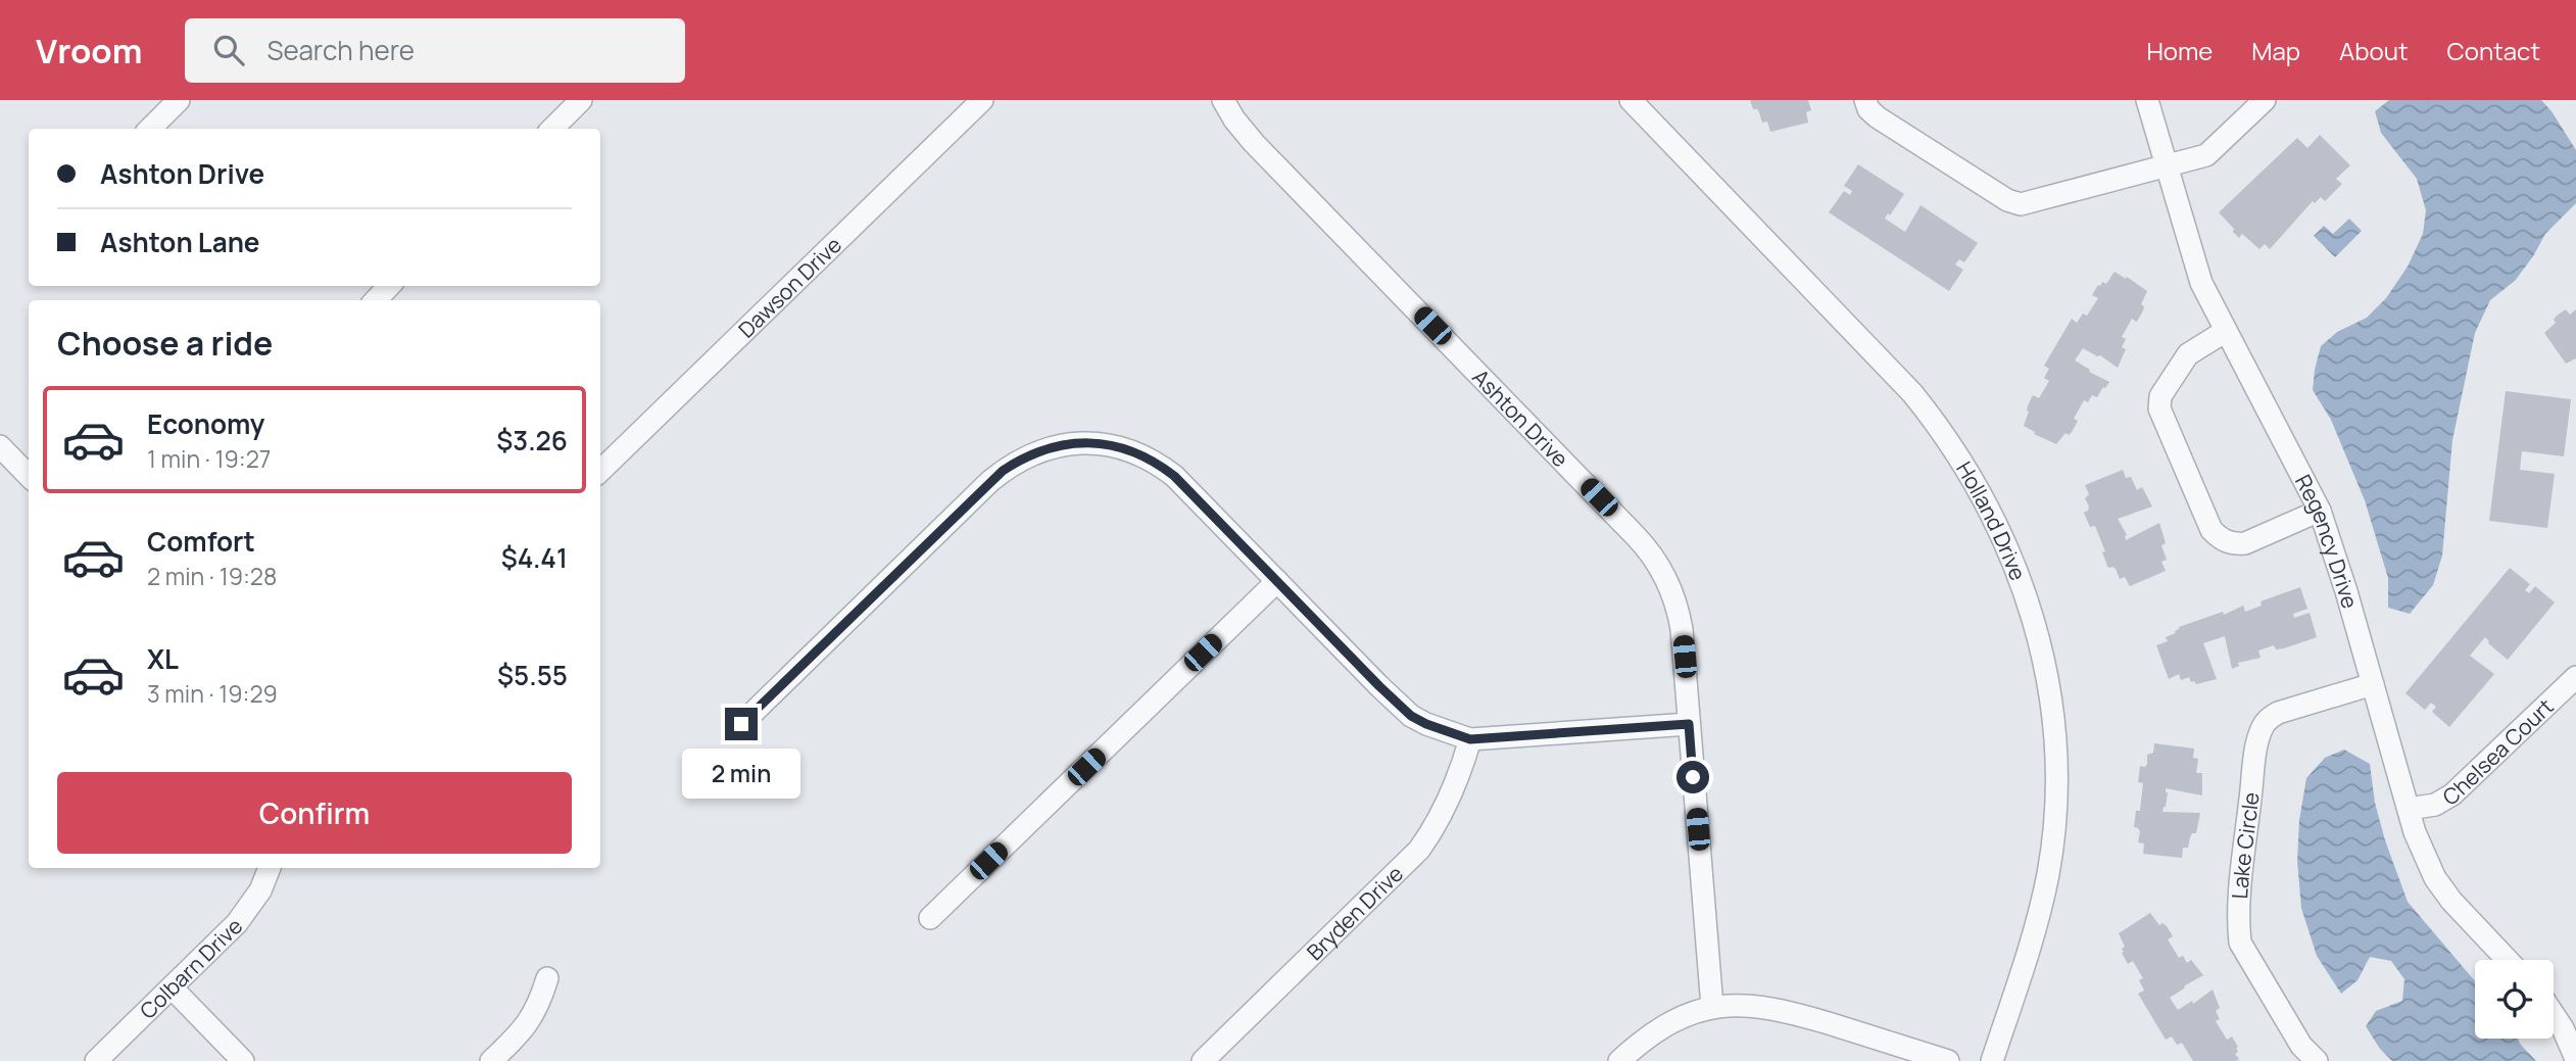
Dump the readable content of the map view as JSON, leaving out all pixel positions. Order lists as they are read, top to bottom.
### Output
{
  "streets": {
    "street": [
      "Dawson Drive",
      "Ashton Drive",
      "Holland Drive",
      "Regency Drive",
      "Chelsea Court",
      "Lake Circle",
      "Bryden Drive",
      "Colbarn Drive"
    ]
  },
  "crossings": [
    ["Regency Drive", "Chelsea Court"],
    ["Regency Drive", "Lake Circle"]
  ],
  "page": {
    "header": "Vroom",
    "search": "Search here",
    "nav": [
      "Home",
      "Map",
      "About",
      "Contact"
    ],
    "banner": ["Ashton Drive", "Ashton Lane"],
    "heading": "Choose a ride",
    "list": [
      {
        "name": "Economy",
        "note": "1 min · 19:27",
        "value": "$3.26"
      },
      {
        "name": "Comfort",
        "note": "2 min · 19:28",
        "value": "$4.41"
      },
      {
        "name": "XL",
        "note": "3 min · 19:29",
        "value": "$5.55"
      }
    ],
    "bubble": "2 min",
    "buttons": "Confirm"
  }
}
